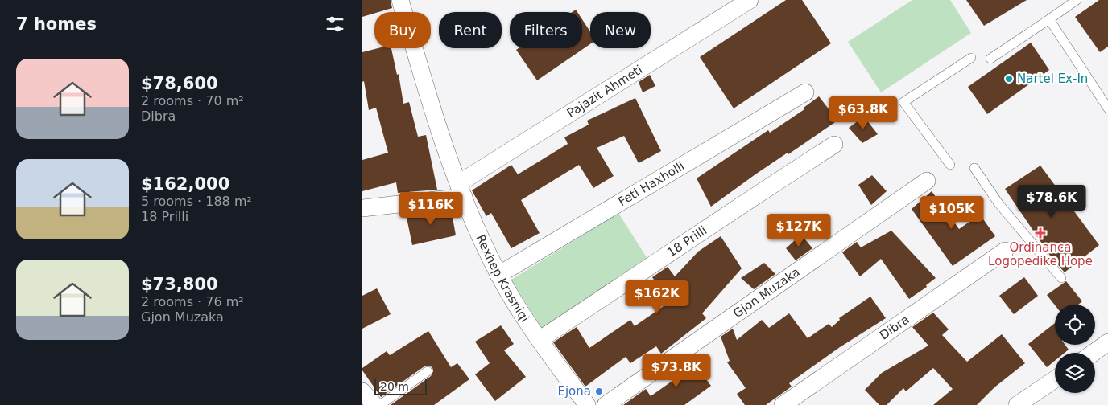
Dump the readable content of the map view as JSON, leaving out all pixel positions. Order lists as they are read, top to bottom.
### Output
{
  "streets": {
    "street": [
      "Pajazit Ahmeti",
      "Feti Haxholli",
      "18 Prilli",
      "Rexhep Krasniqi",
      "Gjon Muzaka",
      "Dibra"
    ]
  },
  "crossings": [
    ["Pajazit Ahmeti", "Rexhep Krasniqi"],
    ["Feti Haxholli", "Rexhep Krasniqi"],
    ["18 Prilli", "Rexhep Krasniqi"]
  ],
  "places": {
    "other": ["Nartel Ex-In", "Ejona"],
    "health": ["Ordinanca Logopedike Hope"]
  },
  "scale_bar": "20 m",
  "page": {
    "heading": "7 homes",
    "chip": [
      "Buy",
      "Rent",
      "Filters",
      "New"
    ],
    "list": [
      {
        "name": "$78,600",
        "note": "2 rooms · 70 m² · Dibra"
      },
      {
        "name": "$162,000",
        "note": "5 rooms · 188 m² · 18 Prilli"
      },
      {
        "name": "$73,800",
        "note": "2 rooms · 76 m² · Gjon Muzaka"
      }
    ],
    "price": [
      "$63.8K",
      "$78.6K",
      "$116K",
      "$105K",
      "$127K",
      "$162K",
      "$73.8K"
    ],
    "scale": "20 m"
  }
}
